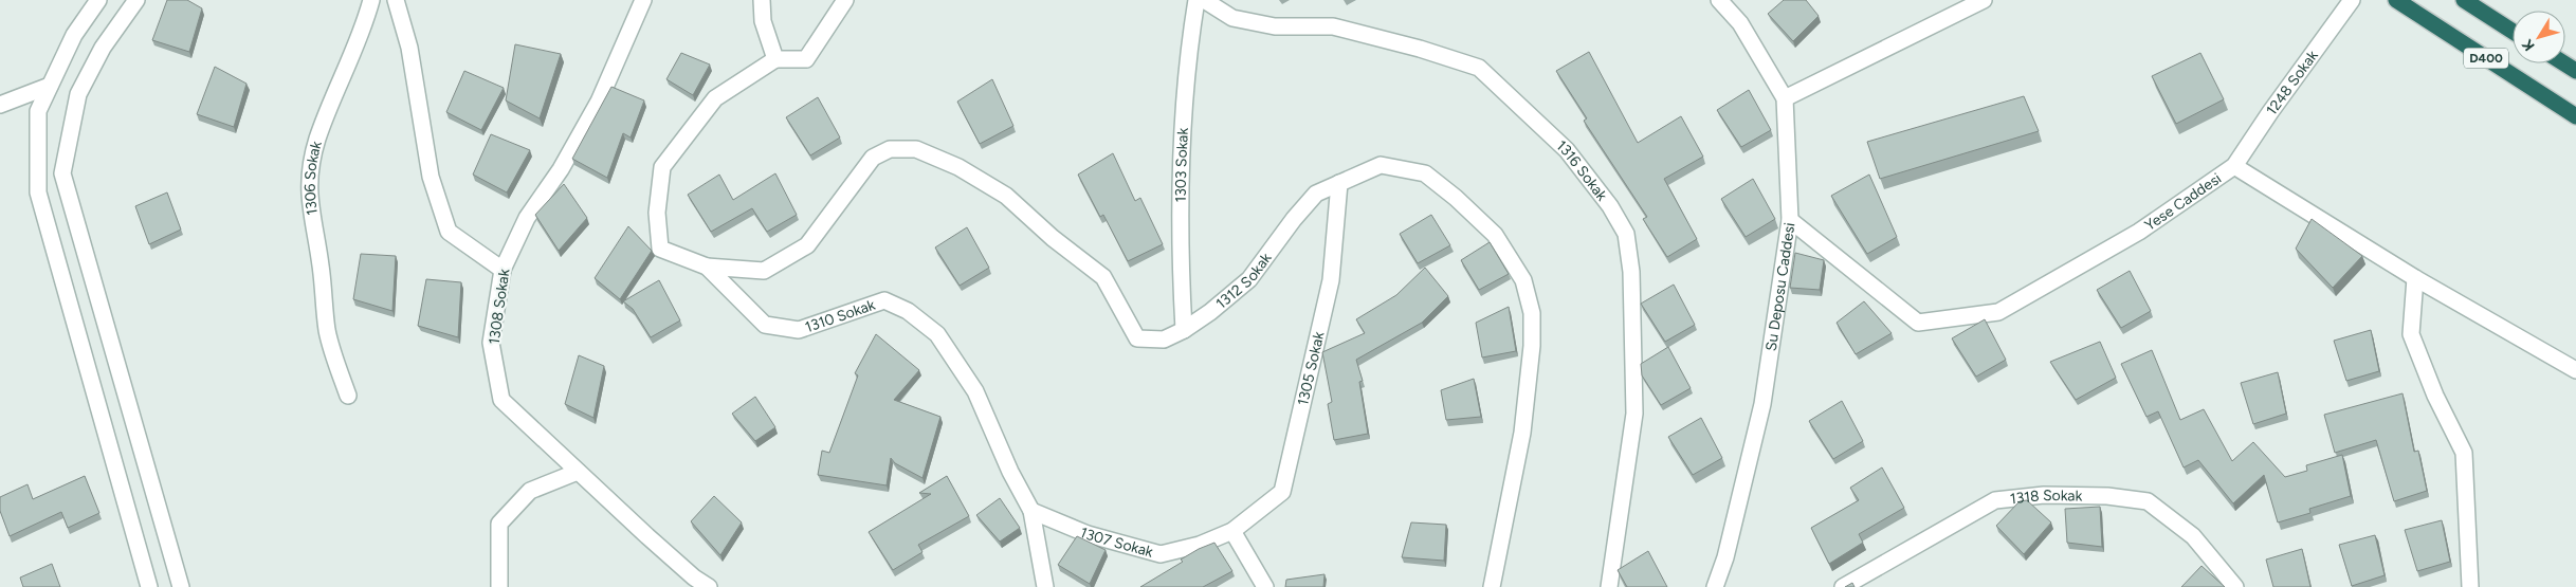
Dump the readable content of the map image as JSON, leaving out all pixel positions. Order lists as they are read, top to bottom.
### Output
{
  "streets": {
    "highway": ["D400"],
    "street": [
      "1248 Sokak",
      "1303 Sokak",
      "1316 Sokak",
      "1306 Sokak",
      "Yese Caddesi",
      "1312 Sokak",
      "Su Deposu Caddesi",
      "1308 Sokak",
      "1310 Sokak",
      "1305 Sokak",
      "1318 Sokak",
      "1307 Sokak"
    ]
  },
  "crossings": [
    ["1248 Sokak", "Yese Caddesi"],
    ["1303 Sokak", "1312 Sokak"],
    ["Yese Caddesi", "Su Deposu Caddesi"],
    ["1312 Sokak", "1310 Sokak"],
    ["1312 Sokak", "1305 Sokak"],
    ["1310 Sokak", "1307 Sokak"],
    ["1305 Sokak", "1307 Sokak"]
  ],
  "north": "bottom left"
}
